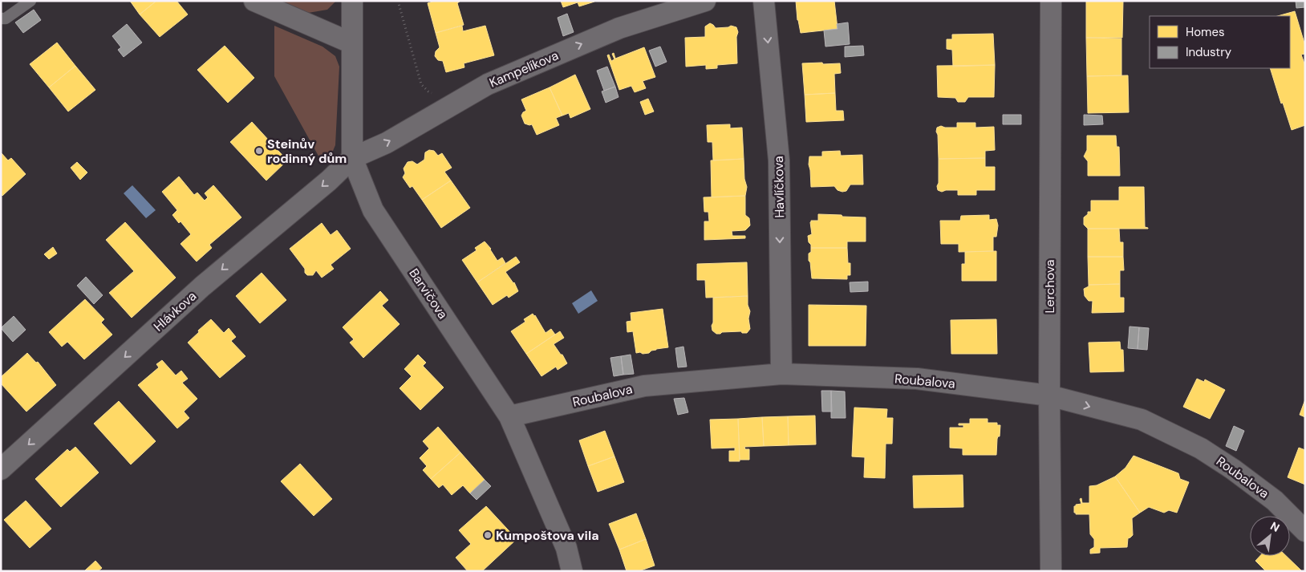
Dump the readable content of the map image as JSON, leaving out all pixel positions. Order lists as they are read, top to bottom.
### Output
{
  "streets": {
    "street": [
      "Kampelíkova",
      "Havlíčkova",
      "Lerchova",
      "Barvičova",
      "Hlávkova",
      "Roubalova"
    ]
  },
  "crossings": [
    ["Kampelíkova", "Barvičova"],
    ["Kampelíkova", "Hlávkova"],
    ["Havlíčkova", "Roubalova"],
    ["Lerchova", "Roubalova"],
    ["Barvičova", "Hlávkova"],
    ["Barvičova", "Roubalova"]
  ],
  "one_way": ["Kampelíkova", "Havlíčkova", "Hlávkova"],
  "places": ["Steinův rodinný dům", "Kumpoštova vila"],
  "legend": ["Homes", "Industry"],
  "north": "top right"
}
